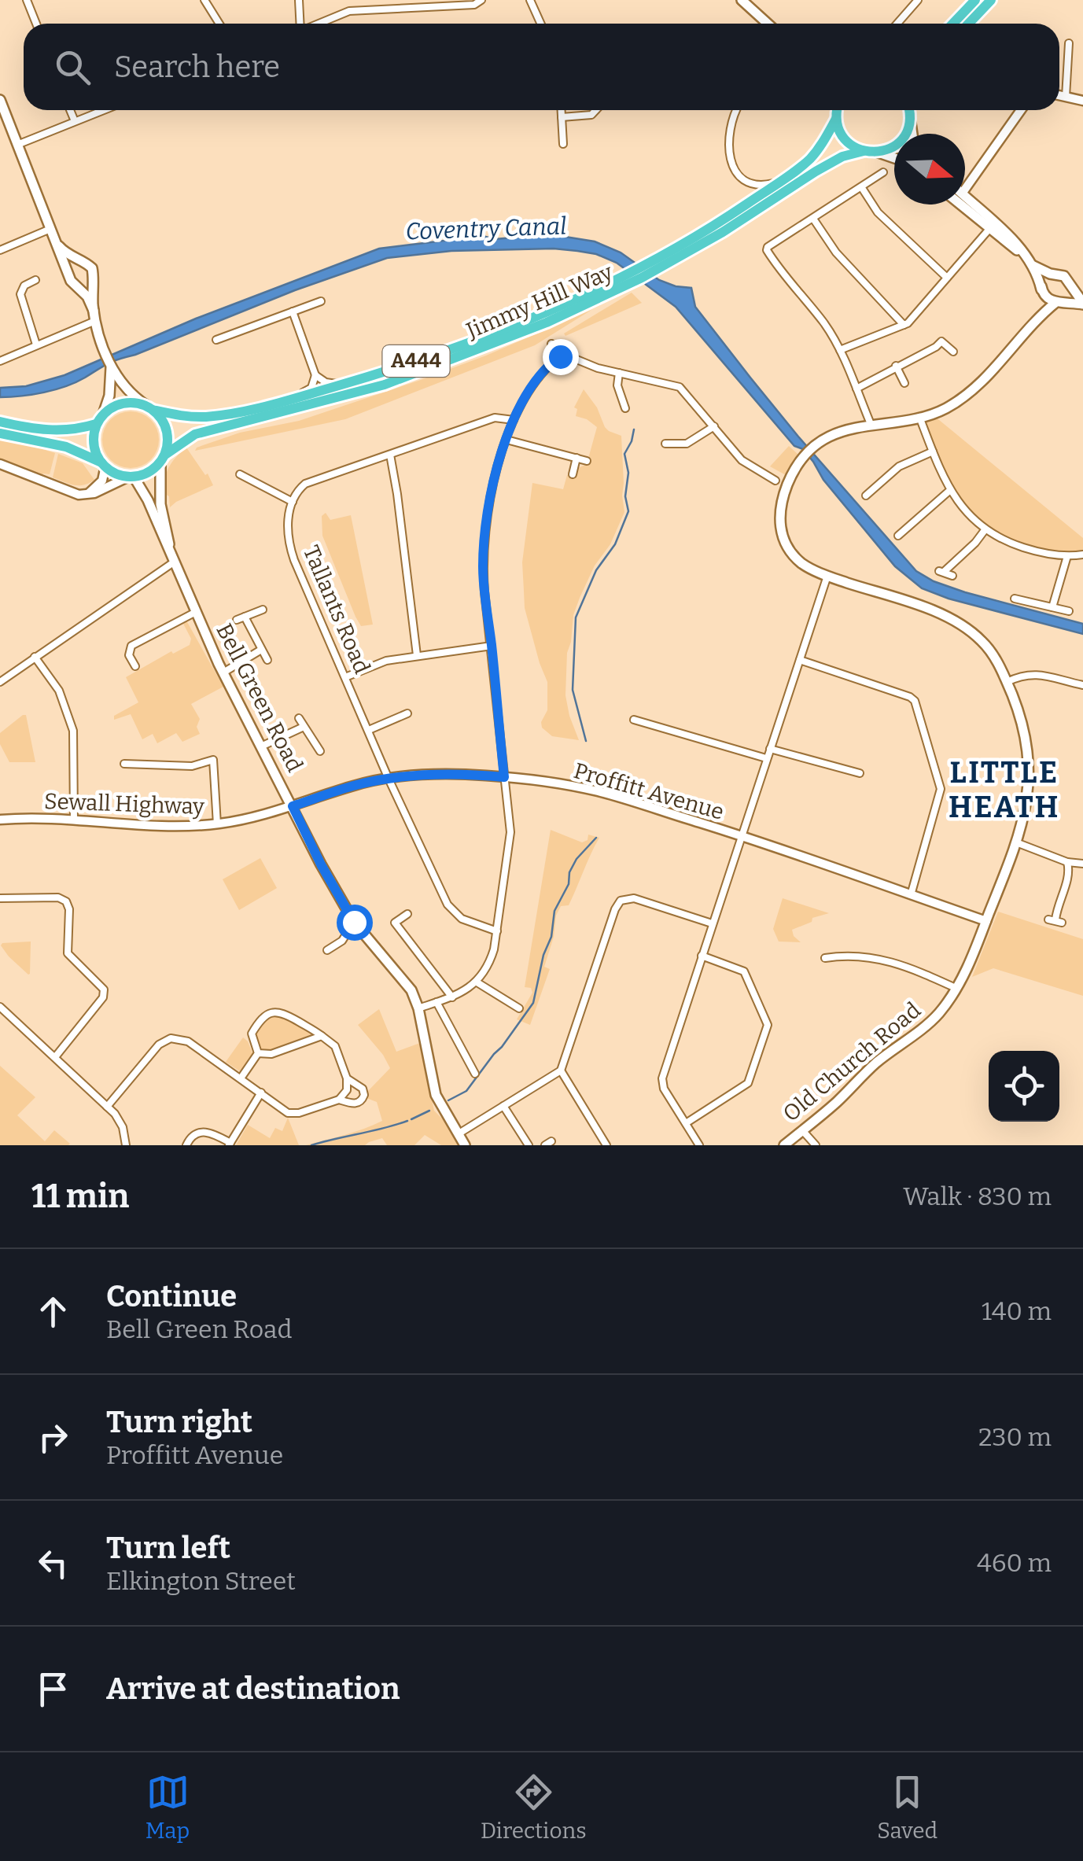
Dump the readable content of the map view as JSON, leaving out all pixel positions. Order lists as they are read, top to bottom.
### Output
{
  "streets": {
    "highway": ["Jimmy Hill Way", "A444"],
    "main road": ["Bell Green Road", "Old Church Road"],
    "street": ["Tallants Road", "Proffitt Avenue", "Sewall Highway"]
  },
  "crossings": [
    ["Jimmy Hill Way", "Bell Green Road"],
    ["Tallants Road", "Proffitt Avenue"],
    ["Bell Green Road", "Proffitt Avenue"],
    ["Bell Green Road", "Sewall Highway"],
    ["Proffitt Avenue", "Sewall Highway"],
    ["Proffitt Avenue", "Old Church Road"]
  ],
  "districts": ["LITTLE HEATH"],
  "water": ["Coventry Canal"],
  "north": "right",
  "page": {
    "search": "Search here",
    "heading": ["11 min", "Walk · 830 m"],
    "list": [
      ["Continue", "Bell Green Road", "140 m"],
      ["Turn right", "Proffitt Avenue", "230 m"],
      ["Turn left", "Elkington Street", "460 m"],
      "Arrive at destination"
    ],
    "nav": ["Map", "Directions", "Saved"]
  }
}
